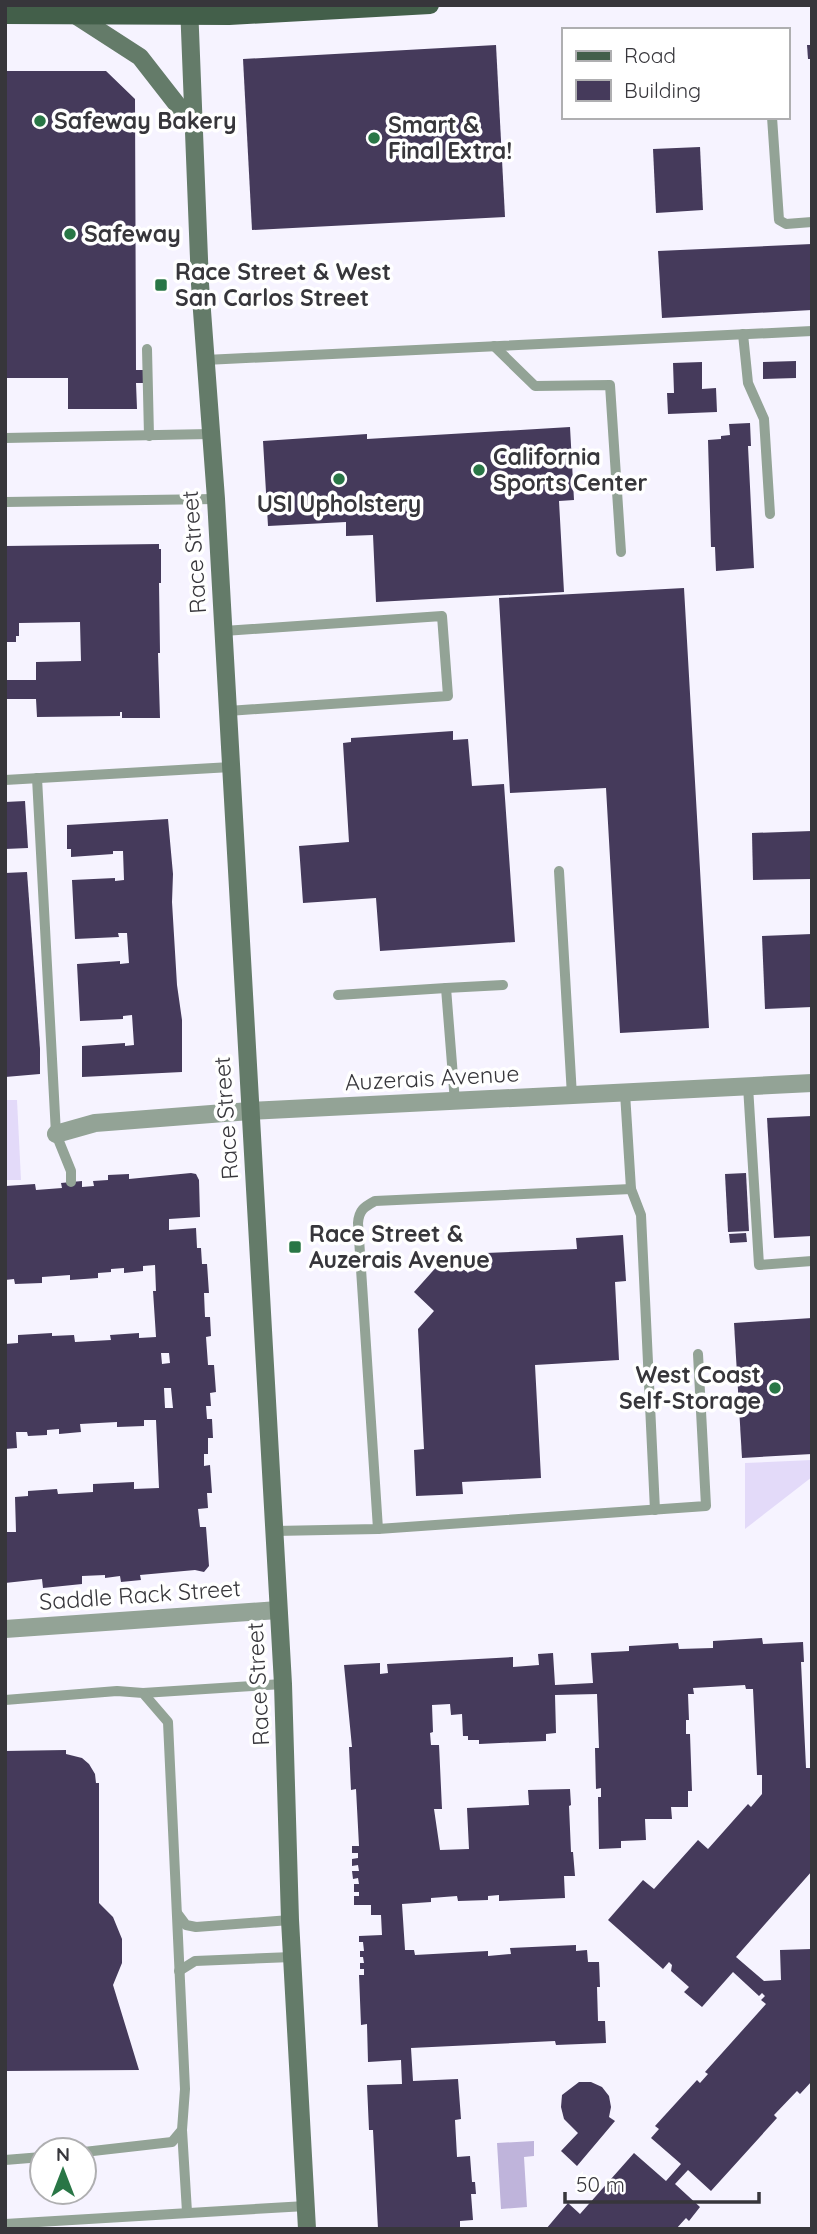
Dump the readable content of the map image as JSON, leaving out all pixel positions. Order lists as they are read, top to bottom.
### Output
{
  "streets": {
    "main road": ["Race Street"],
    "street": ["Auzerais Avenue", "Saddle Rack Street"]
  },
  "crossings": [
    ["Race Street", "Auzerais Avenue"],
    ["Race Street", "Saddle Rack Street"]
  ],
  "places": {
    "other": [
      "Safeway Bakery",
      "Smart & Final Extra!",
      "Safeway",
      "California Sports Center",
      "USI Upholstery",
      "West Coast Self-Storage"
    ],
    "transit": ["Race Street & West San Carlos Street", "Race Street & Auzerais Avenue"]
  },
  "legend": ["Road", "Building"],
  "scale_bar": "50 m",
  "north": "top"
}
